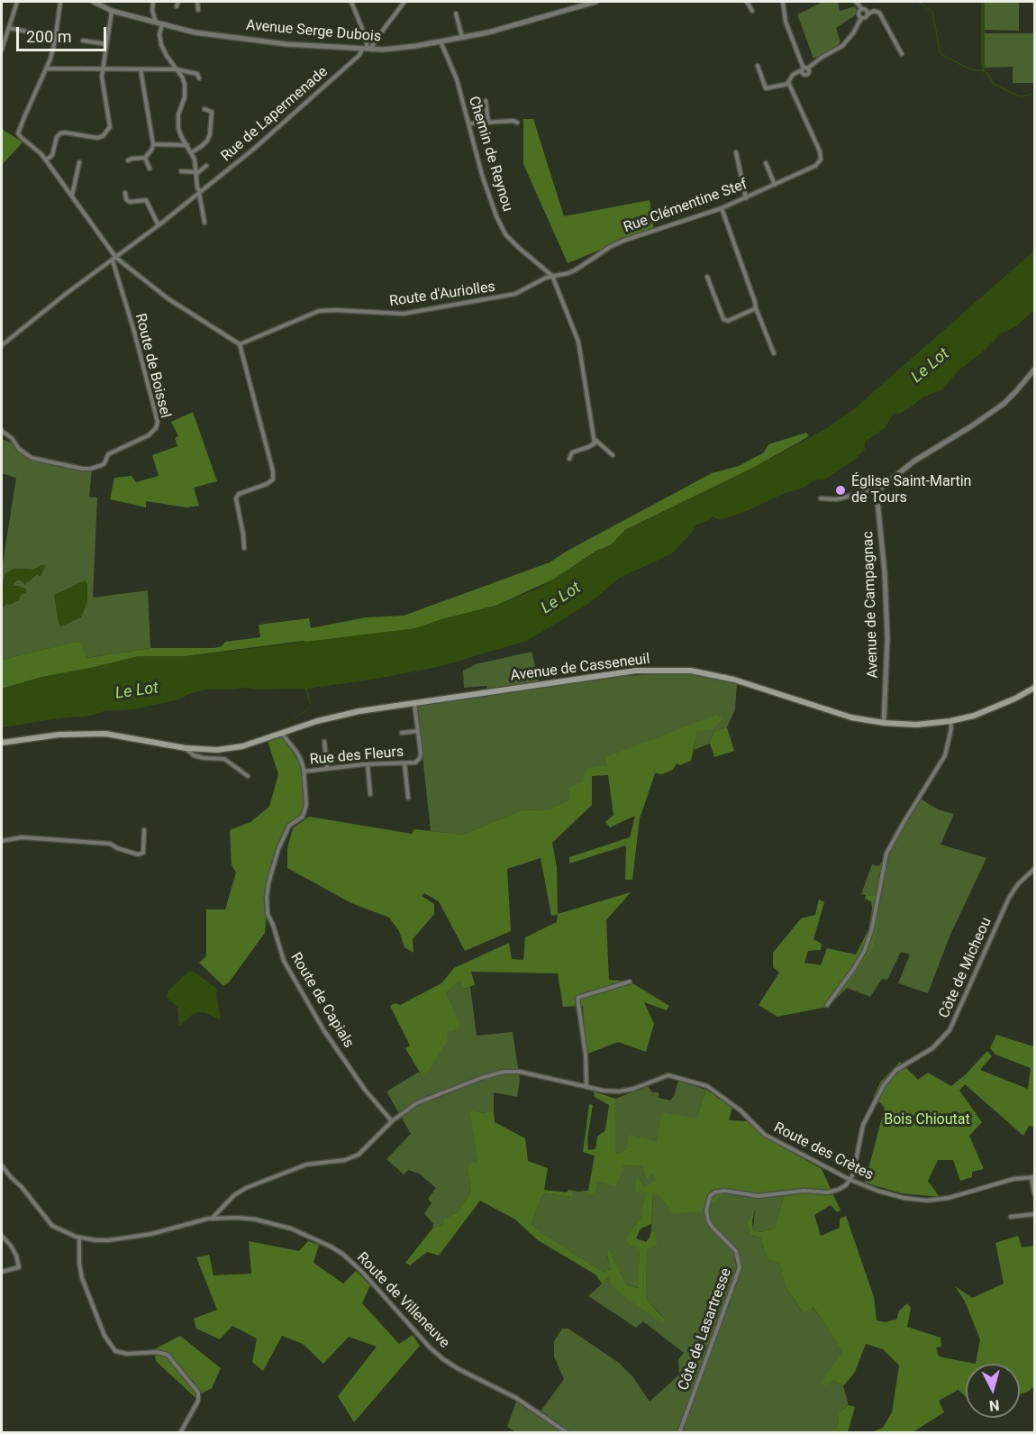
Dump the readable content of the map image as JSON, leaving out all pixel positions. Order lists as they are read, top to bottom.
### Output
{
  "streets": {
    "main road": ["Avenue de Casseneuil"],
    "street": [
      "Avenue Serge Dubois",
      "Rue de Lapermenade",
      "Chemin de Reynou",
      "Rue Clémentine Stef",
      "Route d'Auriolles",
      "Route de Boissel",
      "Avenue de Campagnac",
      "Rue des Fleurs",
      "Côte de Micheou",
      "Route de Capials",
      "Route des Crètes",
      "Route de Villeneuve",
      "Côte de Lasartresse"
    ]
  },
  "crossings": [
    ["Avenue Serge Dubois", "Rue de Lapermenade"],
    ["Avenue Serge Dubois", "Chemin de Reynou"],
    ["Rue de Lapermenade", "Route de Boissel"],
    ["Chemin de Reynou", "Rue Clémentine Stef"],
    ["Chemin de Reynou", "Route d'Auriolles"],
    ["Rue Clémentine Stef", "Route d'Auriolles"],
    ["Avenue de Campagnac", "Avenue de Casseneuil"],
    ["Avenue de Casseneuil", "Rue des Fleurs"],
    ["Avenue de Casseneuil", "Route de Capials"],
    ["Rue des Fleurs", "Route de Capials"],
    ["Côte de Micheou", "Route des Crètes"],
    ["Côte de Micheou", "Côte de Lasartresse"],
    ["Route de Capials", "Route des Crètes"],
    ["Route des Crètes", "Route de Villeneuve"],
    ["Route des Crètes", "Côte de Lasartresse"]
  ],
  "water": ["Le Lot"],
  "parks": ["Bois Chioutat"],
  "places": ["Église Saint-Martin de Tours"],
  "scale_bar": "200 m",
  "north": "bottom"
}
